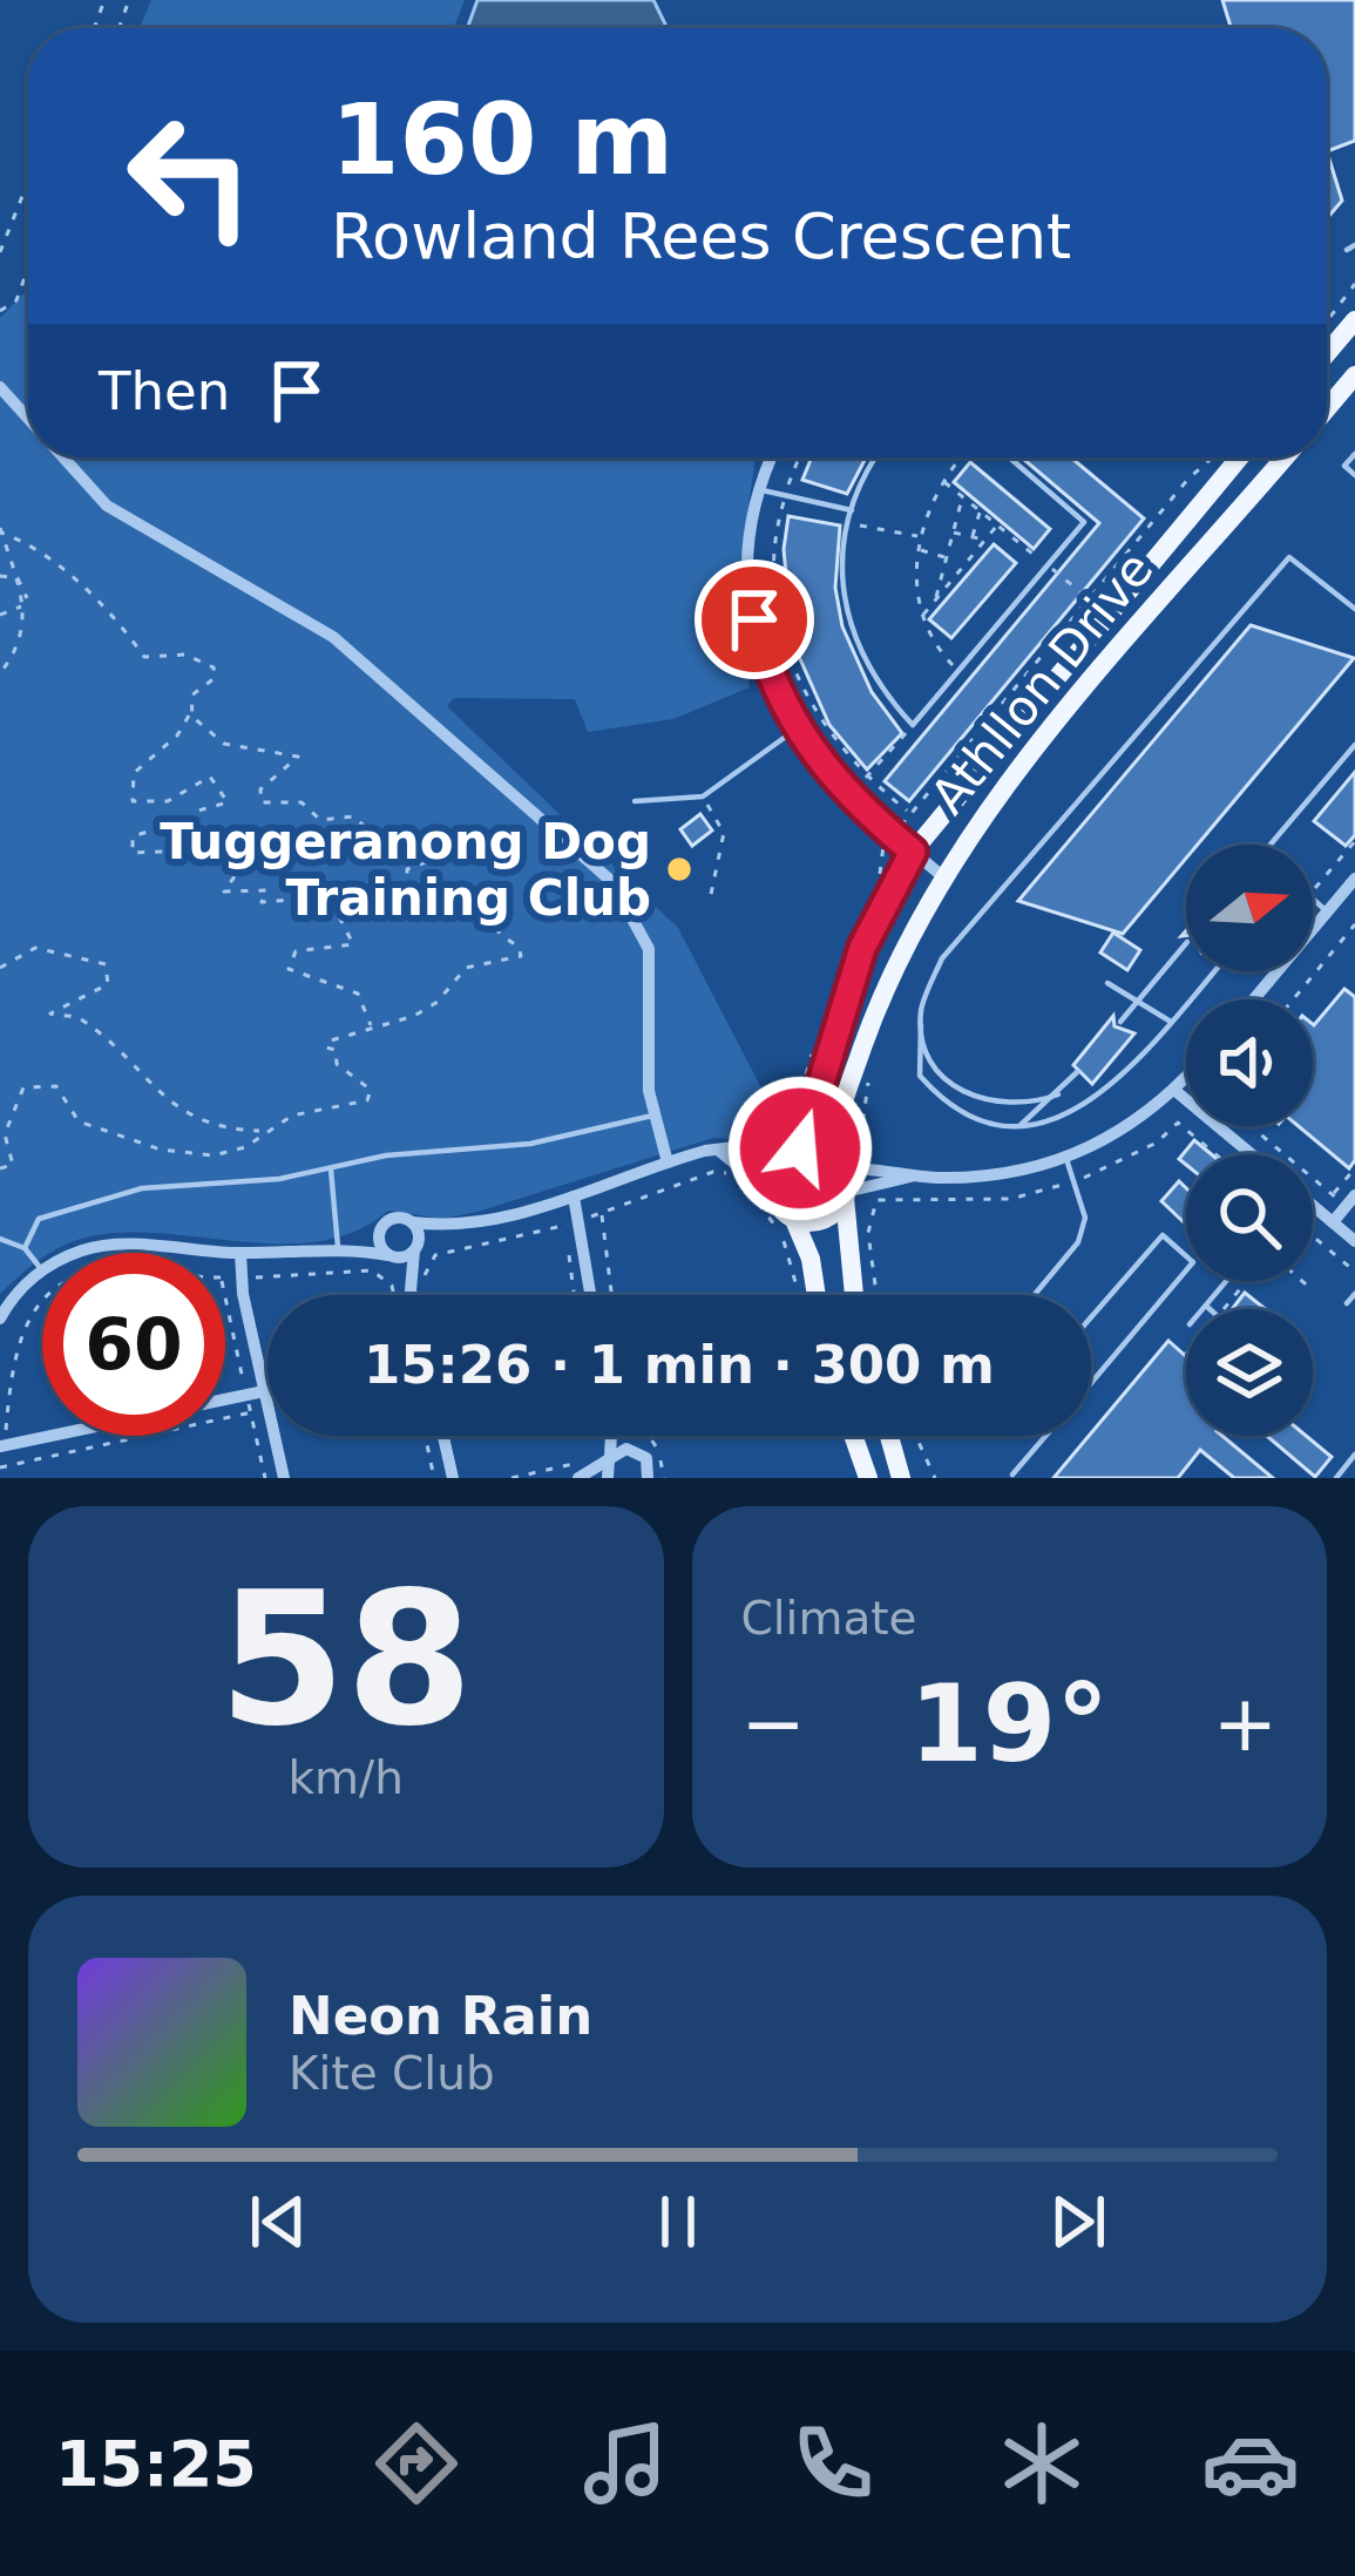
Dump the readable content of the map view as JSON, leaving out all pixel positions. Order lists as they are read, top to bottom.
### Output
{
  "streets": {
    "main road": ["Athllon Drive"]
  },
  "places": ["Tuggeranong Dog Training Club"],
  "north": "right",
  "page": {
    "turn": ["160 m", "Rowland Rees Crescent"],
    "then": "Then",
    "limit": "60",
    "trip": "15:26 · 1 min · 300 m",
    "tile": [
      ["58", "km/h"],
      "Climate"
    ],
    "heat": ["−", "19°", "+"],
    "song": ["Neon Rain", "Kite Club"],
    "tabs": "15:25"
  }
}
